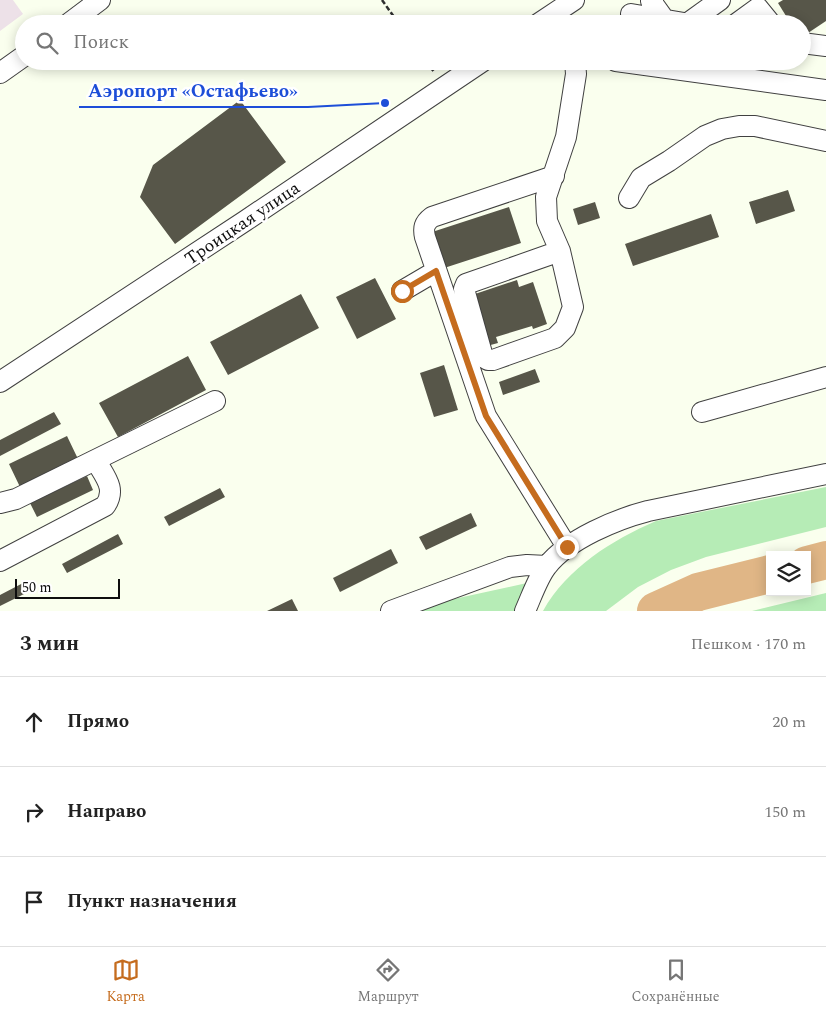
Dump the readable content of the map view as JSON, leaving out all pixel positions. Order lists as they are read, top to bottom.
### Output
{
  "streets": {
    "street": ["Троицкая улица"]
  },
  "places": ["Аэропорт «Остафьево»"],
  "scale_bar": "50 m",
  "page": {
    "search": "Поиск",
    "scale": "50 m",
    "heading": ["3 мин", "Пешком · 170 m"],
    "list": [
      ["Прямо", "20 m"],
      ["Направо", "150 m"],
      "Пункт назначения"
    ],
    "nav": ["Карта", "Маршрут", "Сохранённые"]
  }
}
